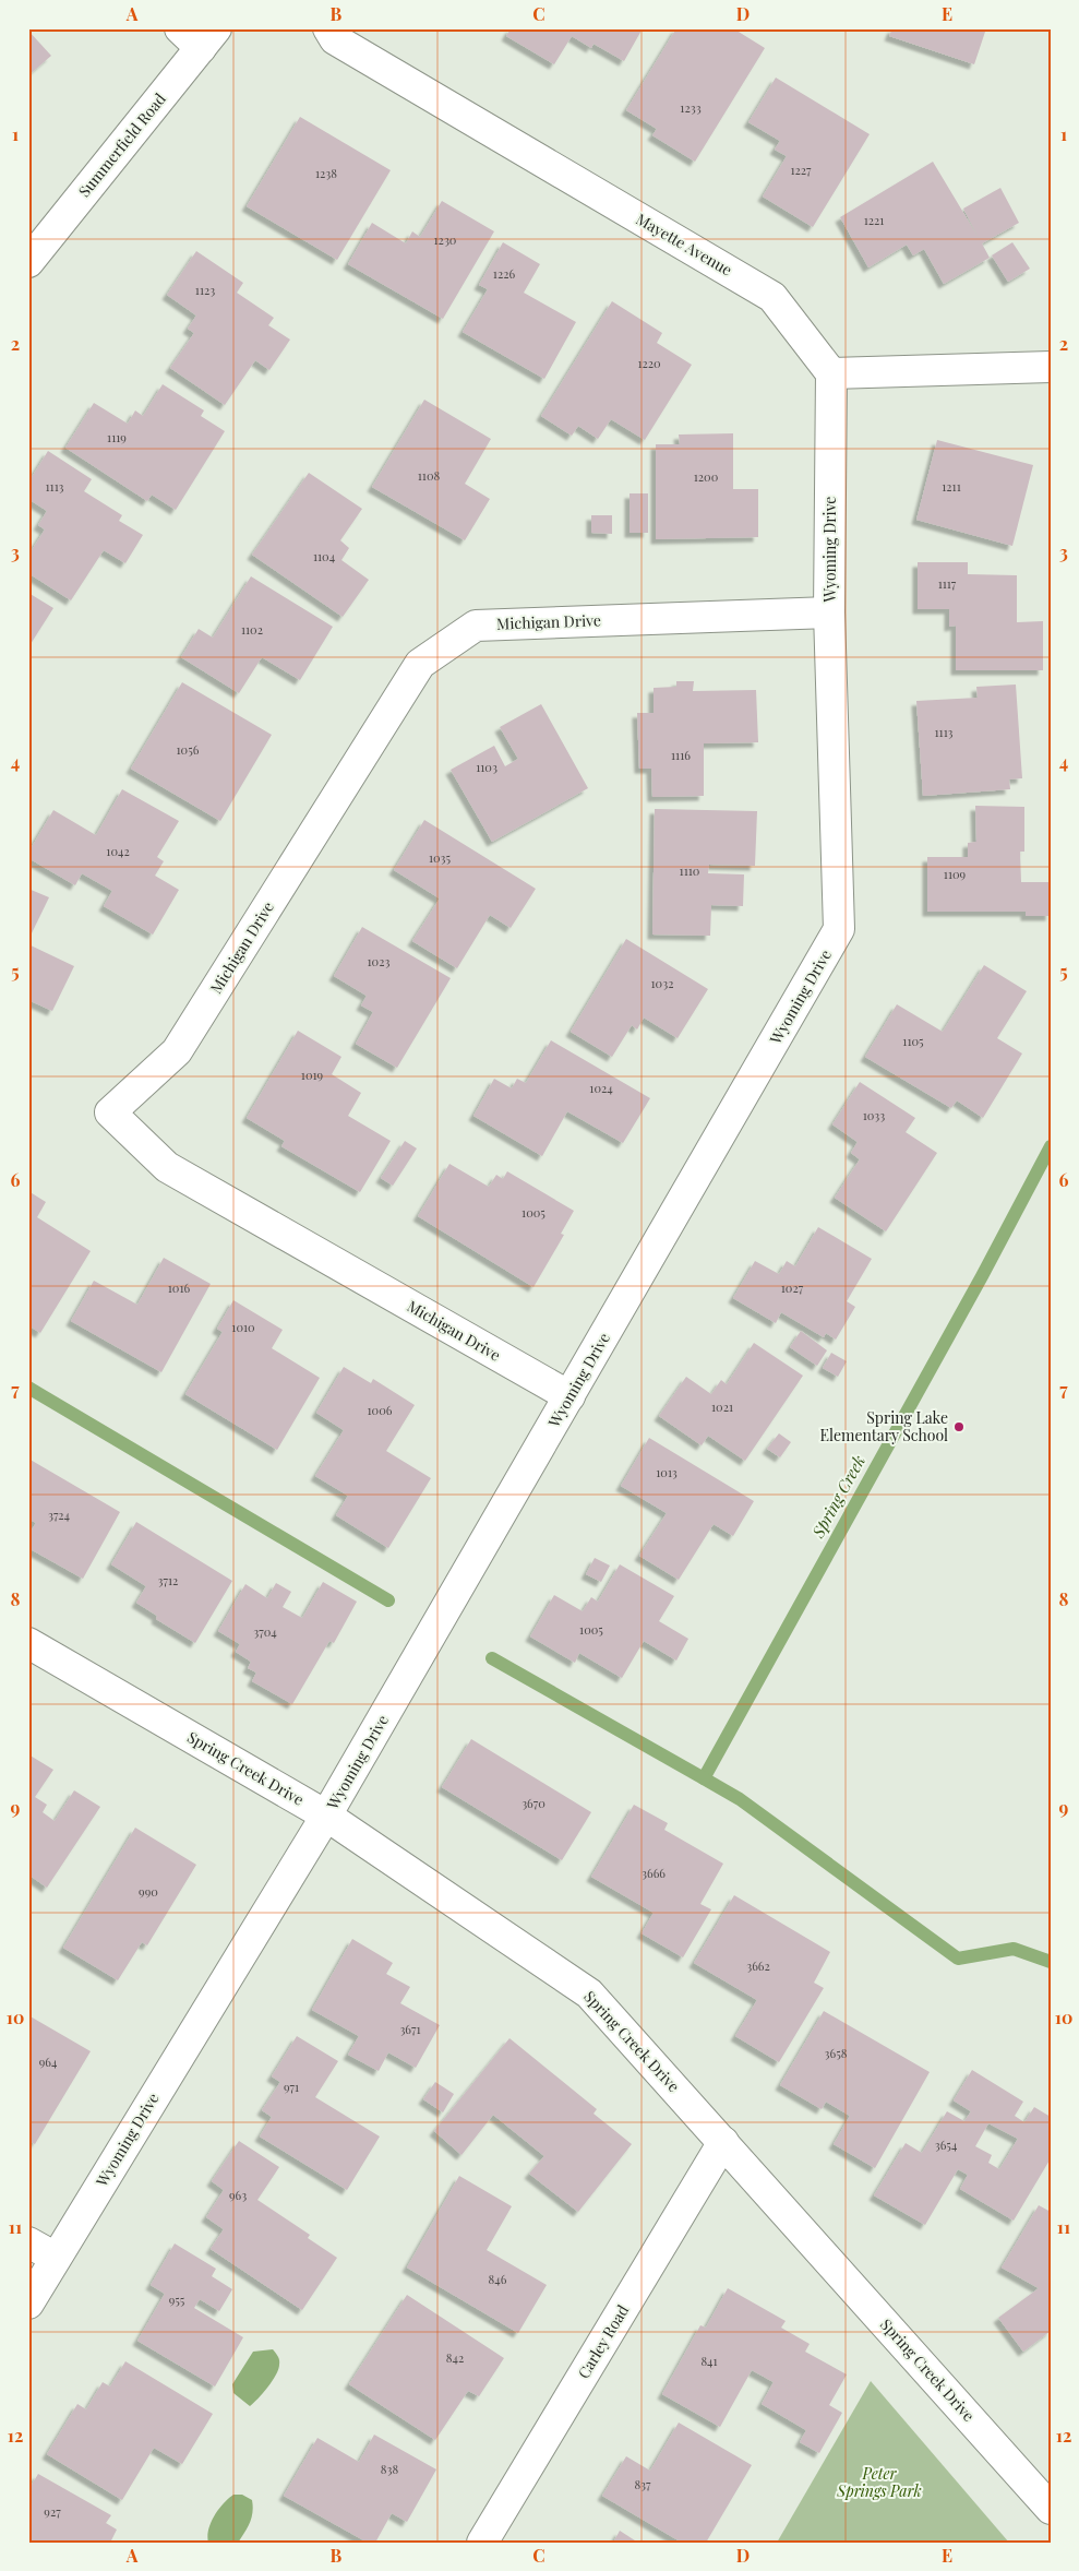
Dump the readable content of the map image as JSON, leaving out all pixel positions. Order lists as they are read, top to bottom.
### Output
{
  "streets": {
    "street": [
      "Summerfield Road",
      "Mayette Avenue",
      "Wyoming Drive",
      "Michigan Drive",
      "Spring Creek Drive",
      "Carley Road"
    ]
  },
  "crossings": [
    ["Mayette Avenue", "Wyoming Drive"],
    ["Wyoming Drive", "Michigan Drive"],
    ["Wyoming Drive", "Spring Creek Drive"],
    ["Spring Creek Drive", "Carley Road"]
  ],
  "water": ["Spring Creek"],
  "parks": ["Peter Springs Park"],
  "places": ["Spring Lake Elementary School"],
  "house_numbers": [
    "1233",
    "1227",
    "1238",
    "1221",
    "1230",
    "1226",
    "1123",
    "1220",
    "1119",
    "1108",
    "1200",
    "1113",
    "1211",
    "1104",
    "1117",
    "1102",
    "1113",
    "1056",
    "1116",
    "1103",
    "1042",
    "1035",
    "1110",
    "1109",
    "1023",
    "1032",
    "1105",
    "1019",
    "1024",
    "1033",
    "1005",
    "1016",
    "1027",
    "1010",
    "1021",
    "1006",
    "1013",
    "3724",
    "3712",
    "1005",
    "3704",
    "3670",
    "3666",
    "990",
    "3662",
    "3671",
    "3658",
    "964",
    "971",
    "3654",
    "963",
    "846",
    "955",
    "842",
    "841",
    "838",
    "837",
    "927"
  ],
  "grid": {
    "columns": [
      "A",
      "B",
      "C",
      "D",
      "E"
    ],
    "rows": [
      "1",
      "2",
      "3",
      "4",
      "5",
      "6",
      "7",
      "8",
      "9",
      "10",
      "11",
      "12"
    ]
  }
}
